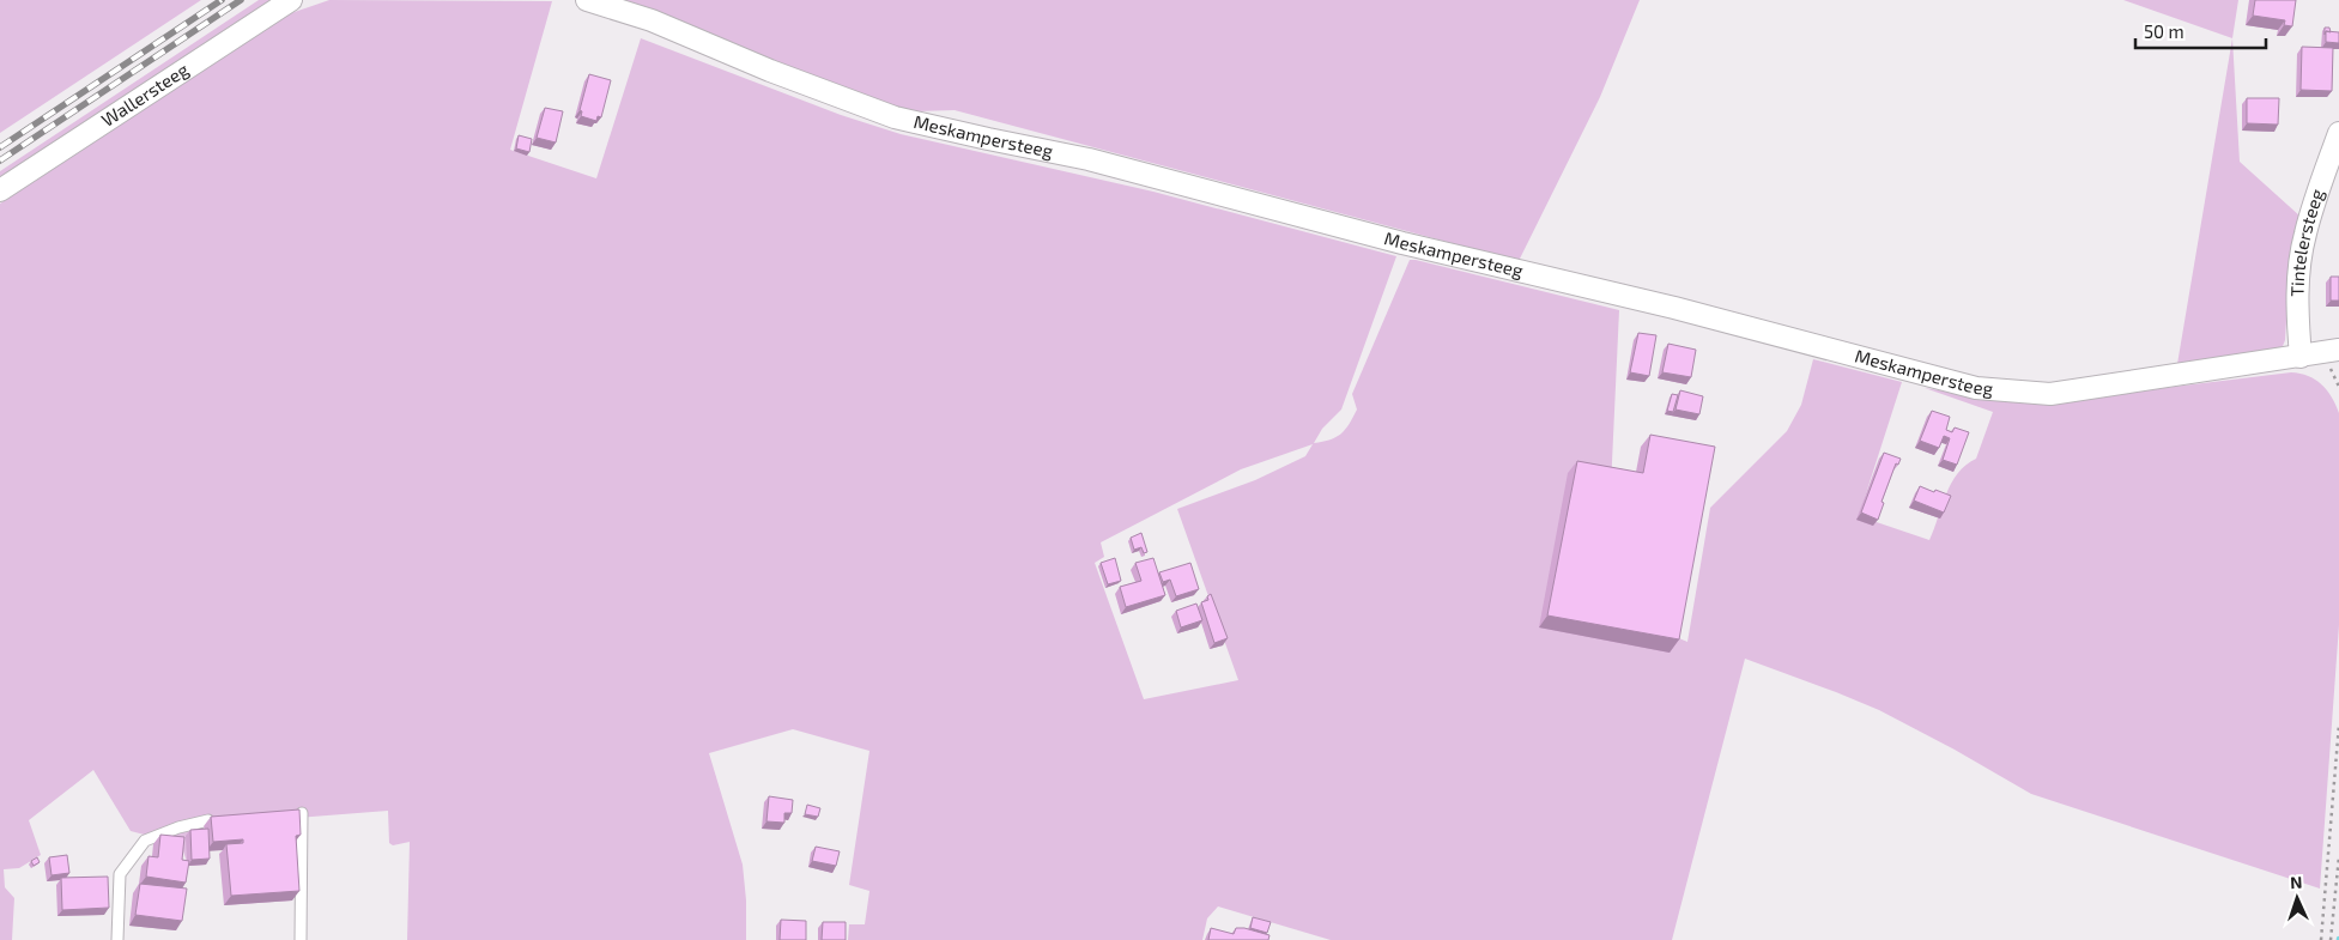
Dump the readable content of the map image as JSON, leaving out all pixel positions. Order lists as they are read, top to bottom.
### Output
{
  "streets": {
    "street": ["Wallersteeg", "Meskampersteeg", "Tintelersteeg"]
  },
  "crossings": [
    ["Meskampersteeg", "Tintelersteeg"]
  ],
  "scale_bar": "50 m",
  "north": "top"
}
